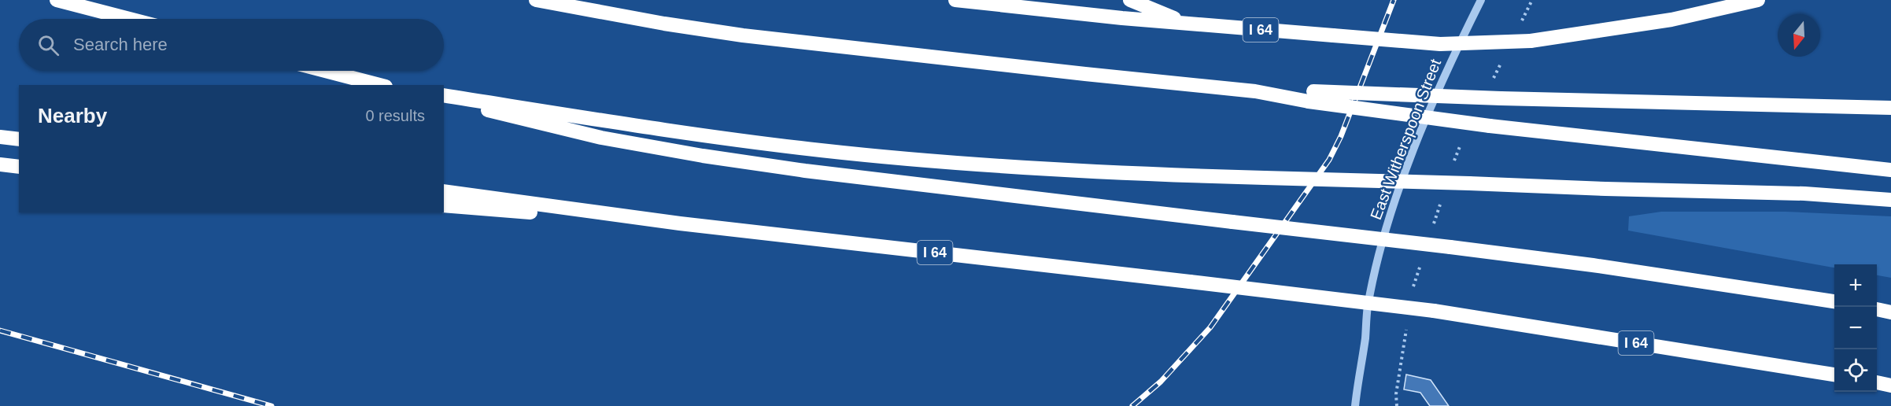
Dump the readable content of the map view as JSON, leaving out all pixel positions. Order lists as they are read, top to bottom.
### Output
{
  "streets": {
    "highway": ["I 64"],
    "street": ["East Witherspoon Street"]
  },
  "north": "bottom",
  "page": {
    "search": "Search here",
    "heading": ["Nearby", "0 results"],
    "map_buttons": ["+", "−"]
  }
}
